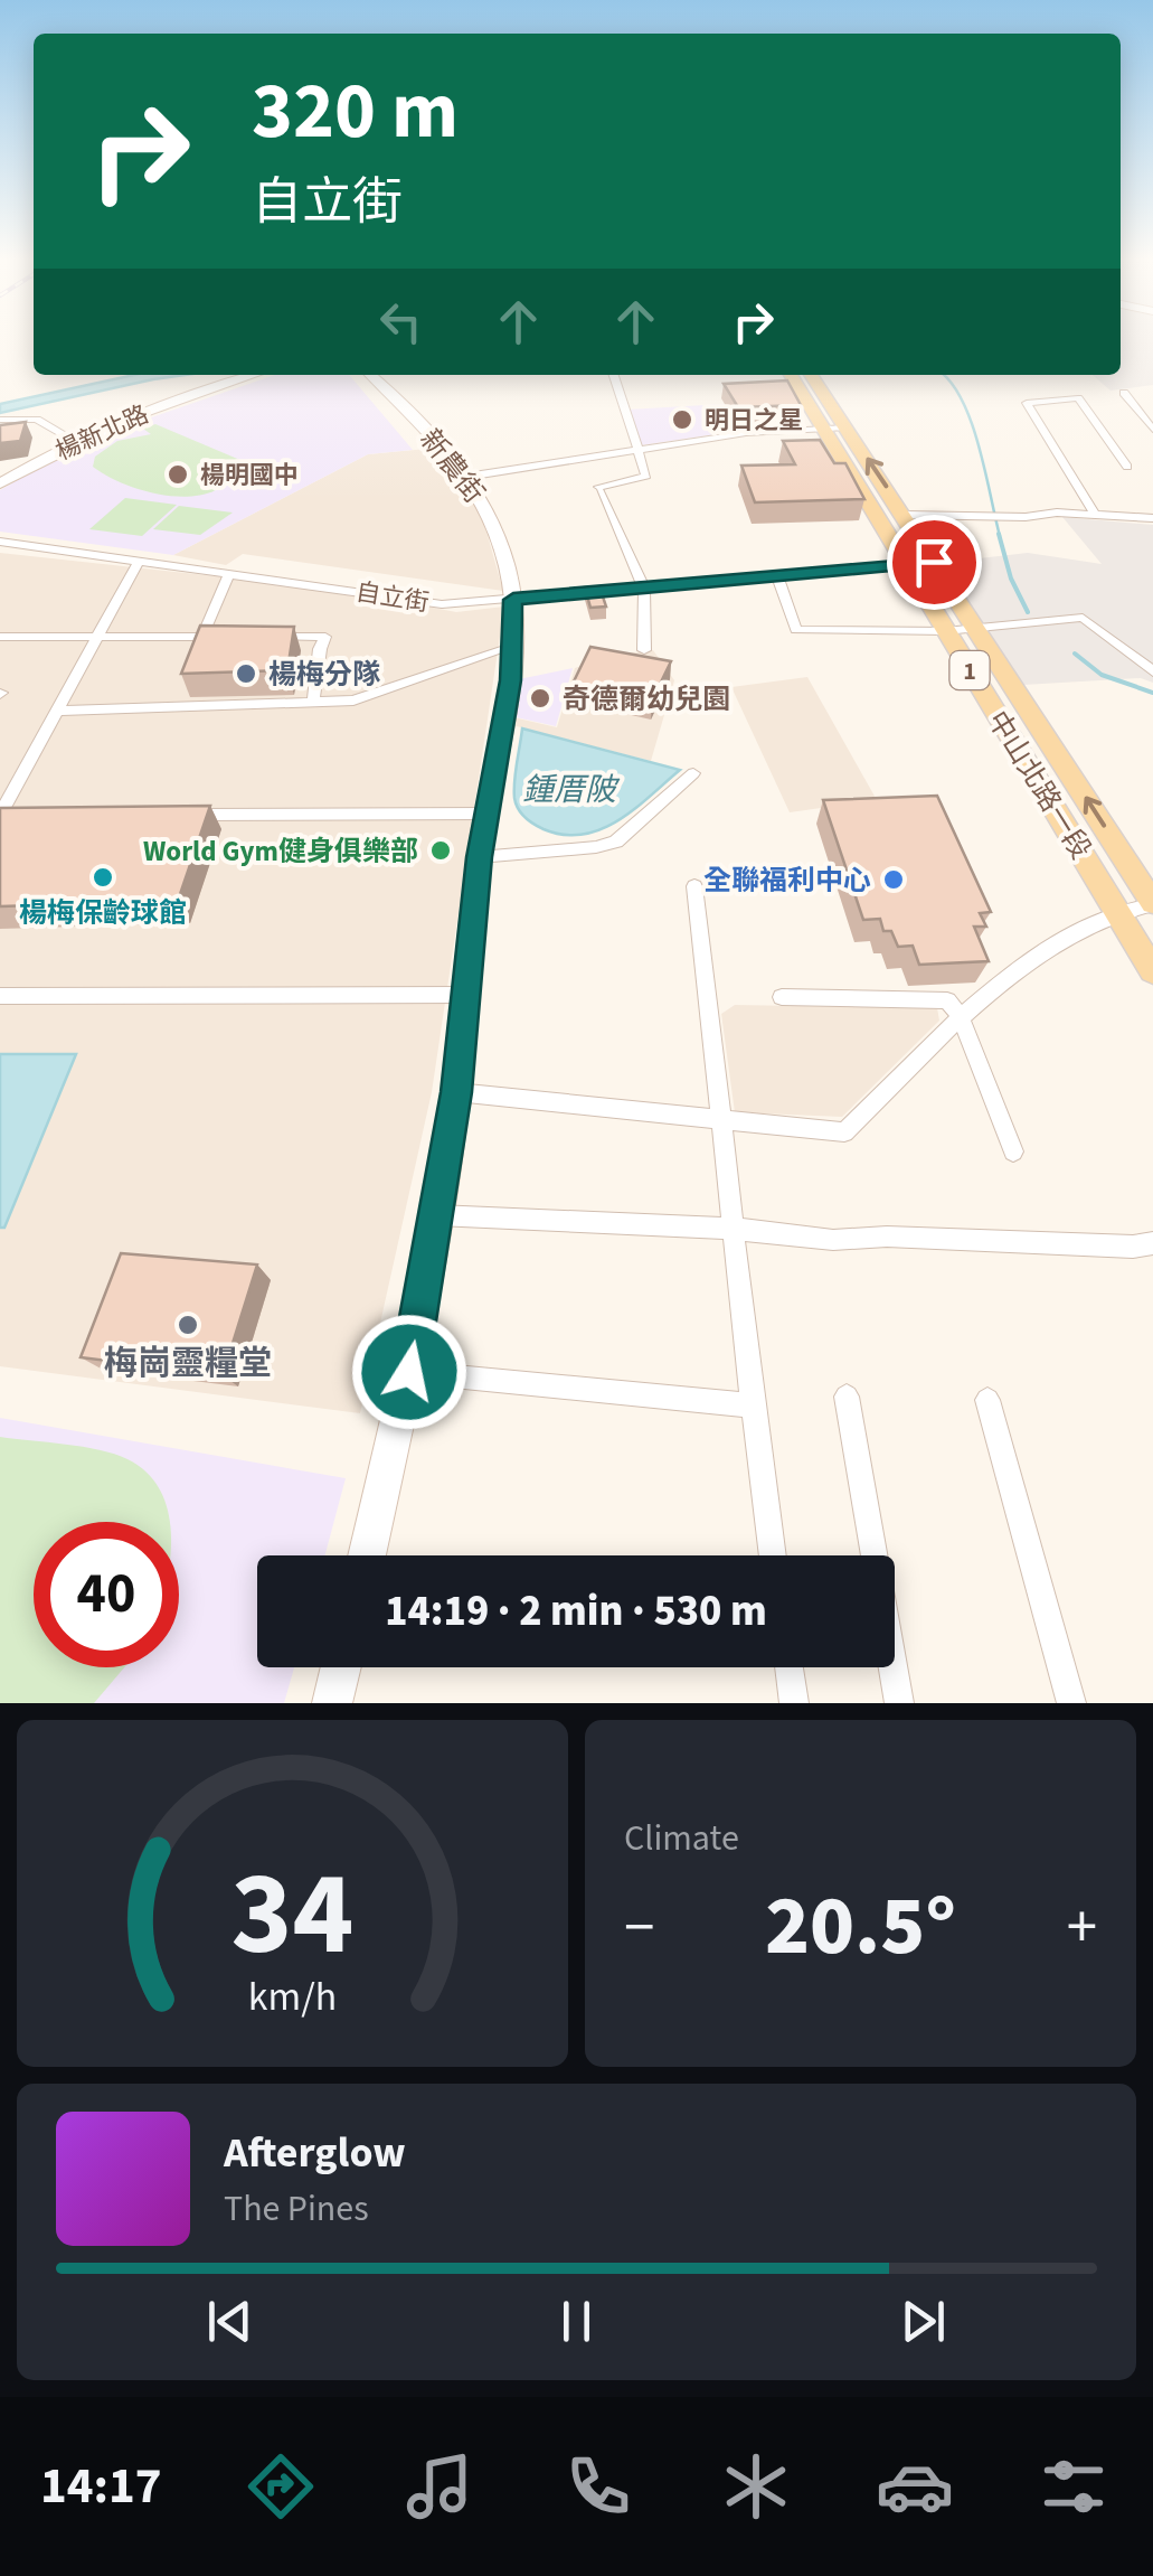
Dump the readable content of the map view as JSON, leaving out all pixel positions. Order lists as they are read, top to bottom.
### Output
{
  "streets": {
    "main road": ["1", "中山北路一段"],
    "street": ["楊新北路", "新農街", "自立街"]
  },
  "crossings": [
    ["新農街", "自立街"],
    ["自立街", "中山北路一段"]
  ],
  "water": ["鍾厝陂"],
  "places": [
    "明日之星",
    "楊明國中",
    "楊梅分隊",
    "奇德爾幼兒園",
    "World Gym健身俱樂部",
    "楊梅保齡球館",
    "全聯福利中心",
    "梅崗靈糧堂"
  ],
  "page": {
    "turn": ["320 m", "自立街"],
    "limit": "40",
    "trip": "14:19 · 2 min · 530 m",
    "tile": "Climate",
    "heat": ["−", "20.5°", "+"],
    "song": ["Afterglow", "The Pines"],
    "tabs": "14:17",
    "gauge": ["34", "km/h"]
  }
}
